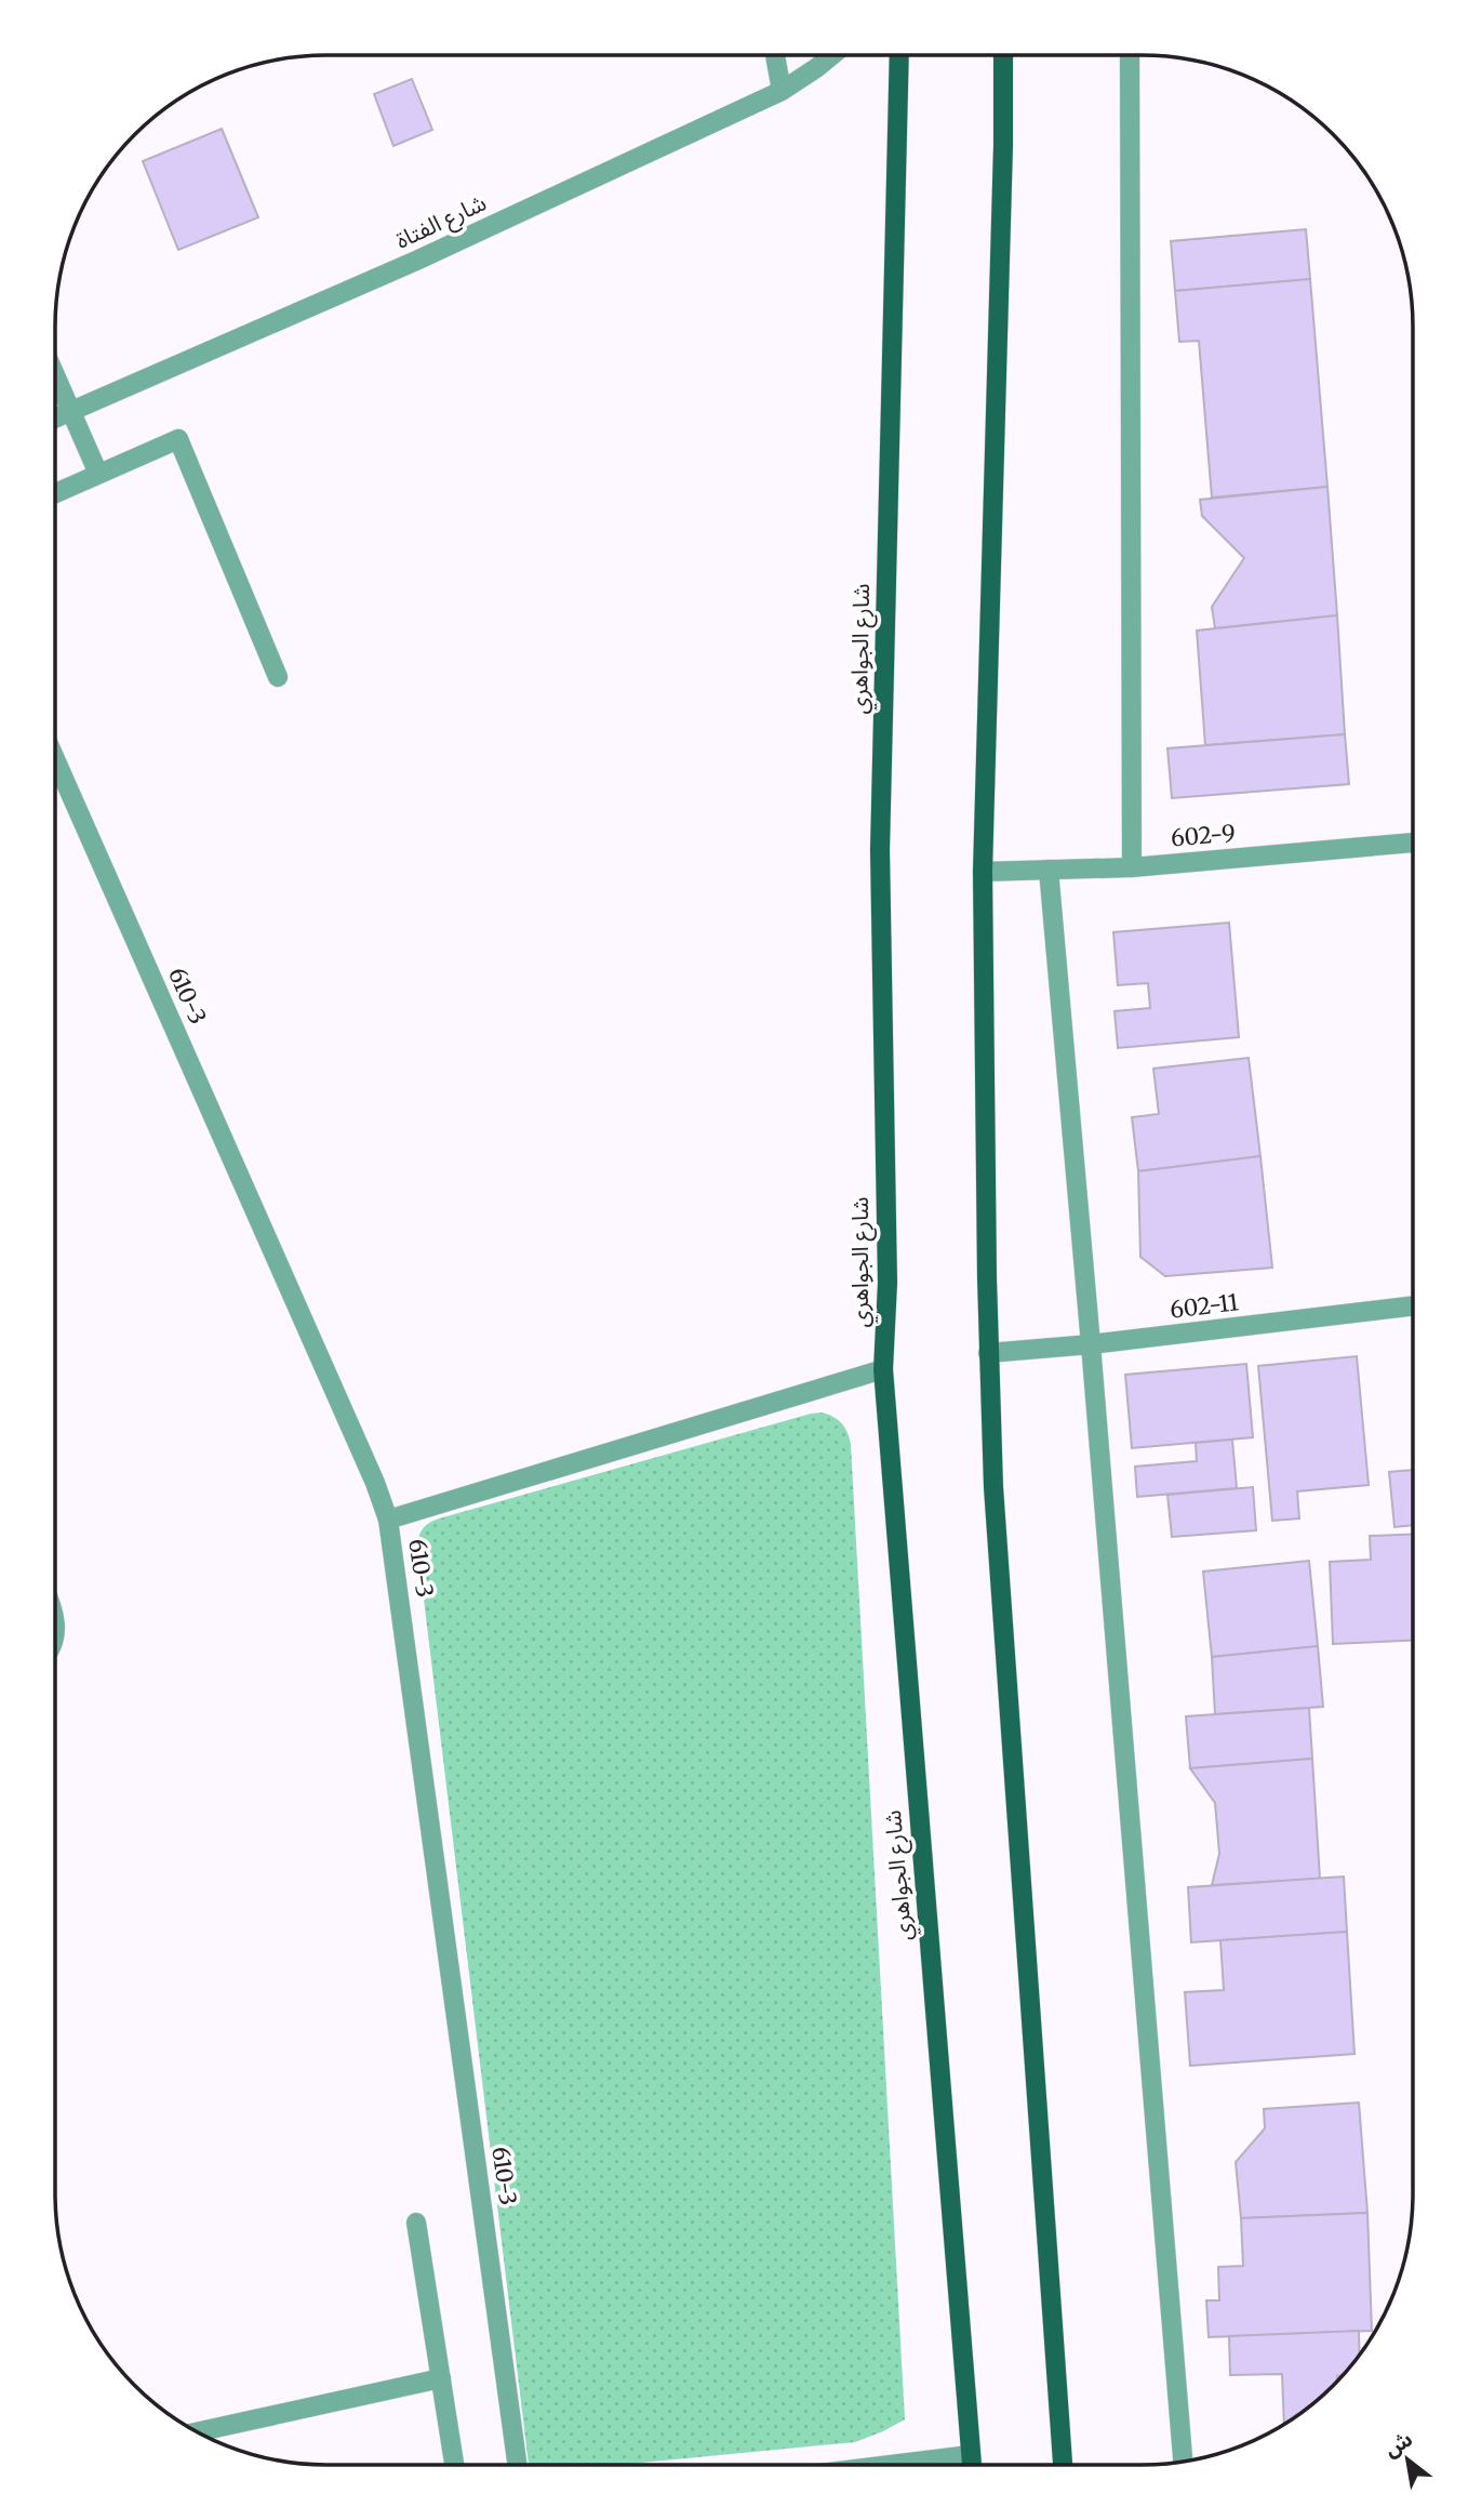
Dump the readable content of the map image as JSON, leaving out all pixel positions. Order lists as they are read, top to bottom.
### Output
{
  "streets": {
    "main road": ["شارع الجواهري"],
    "street": [
      "شارع الفتاة",
      "602-9",
      "610-3",
      "602-11"
    ]
  },
  "north": "top left"
}
